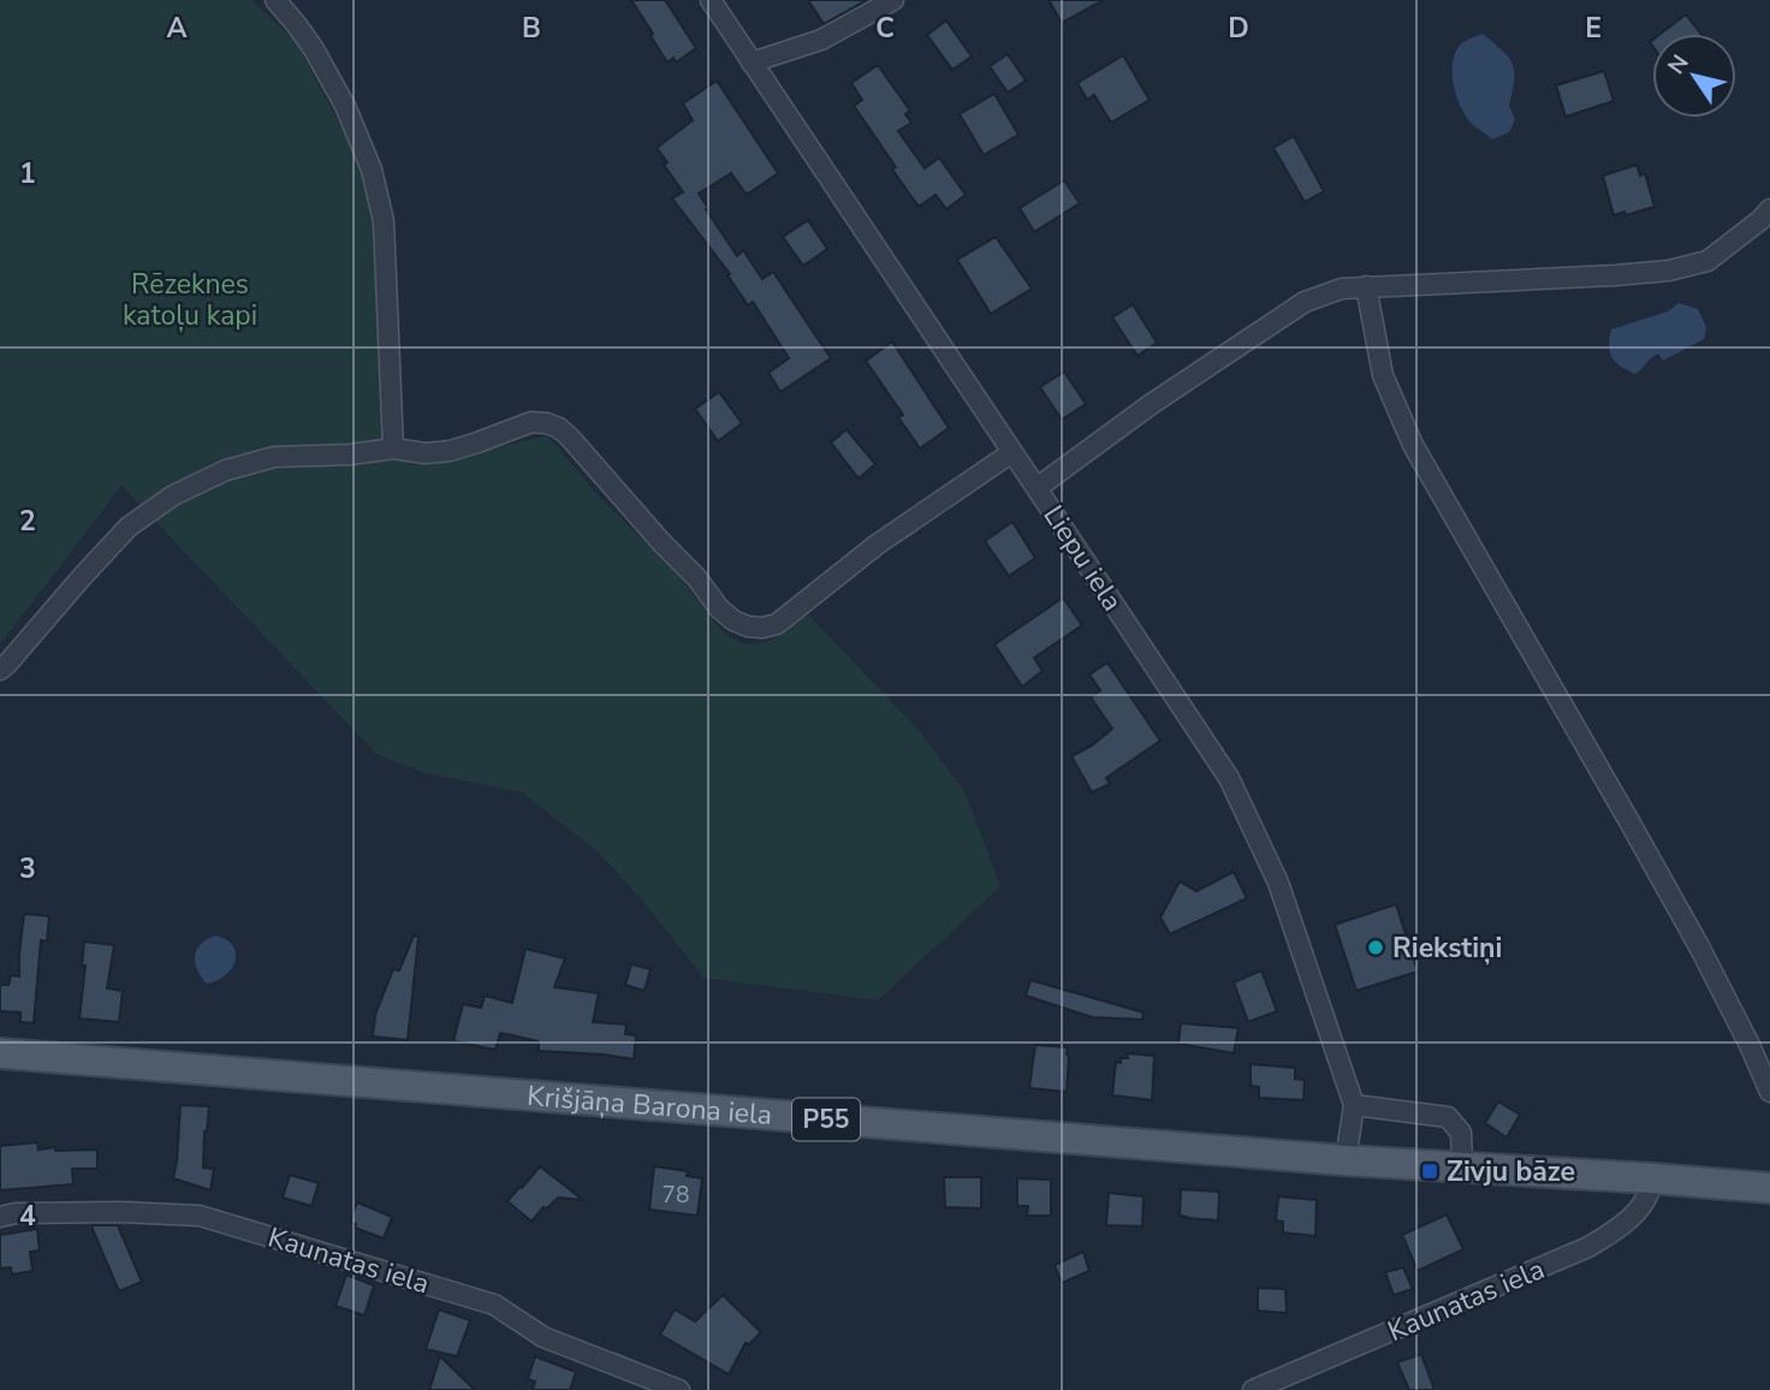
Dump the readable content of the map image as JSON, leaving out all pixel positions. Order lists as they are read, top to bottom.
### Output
{
  "streets": {
    "main road": ["Krišjāņa Barona iela", "P55"],
    "street": ["Liepu iela", "Kaunatas iela"]
  },
  "crossings": [
    ["Liepu iela", "Krišjāņa Barona iela"],
    ["Krišjāņa Barona iela", "P55"],
    ["Krišjāņa Barona iela", "Kaunatas iela"],
    ["P55", "Kaunatas iela"]
  ],
  "parks": ["Rēzeknes katoļu kapi"],
  "places": {
    "other": ["Riekstiņi"],
    "transit": ["Zivju bāze"]
  },
  "house_numbers": ["78"],
  "north": "top left",
  "grid": {
    "columns": [
      "A",
      "B",
      "C",
      "D",
      "E"
    ],
    "rows": [
      "1",
      "2",
      "3",
      "4"
    ]
  }
}
